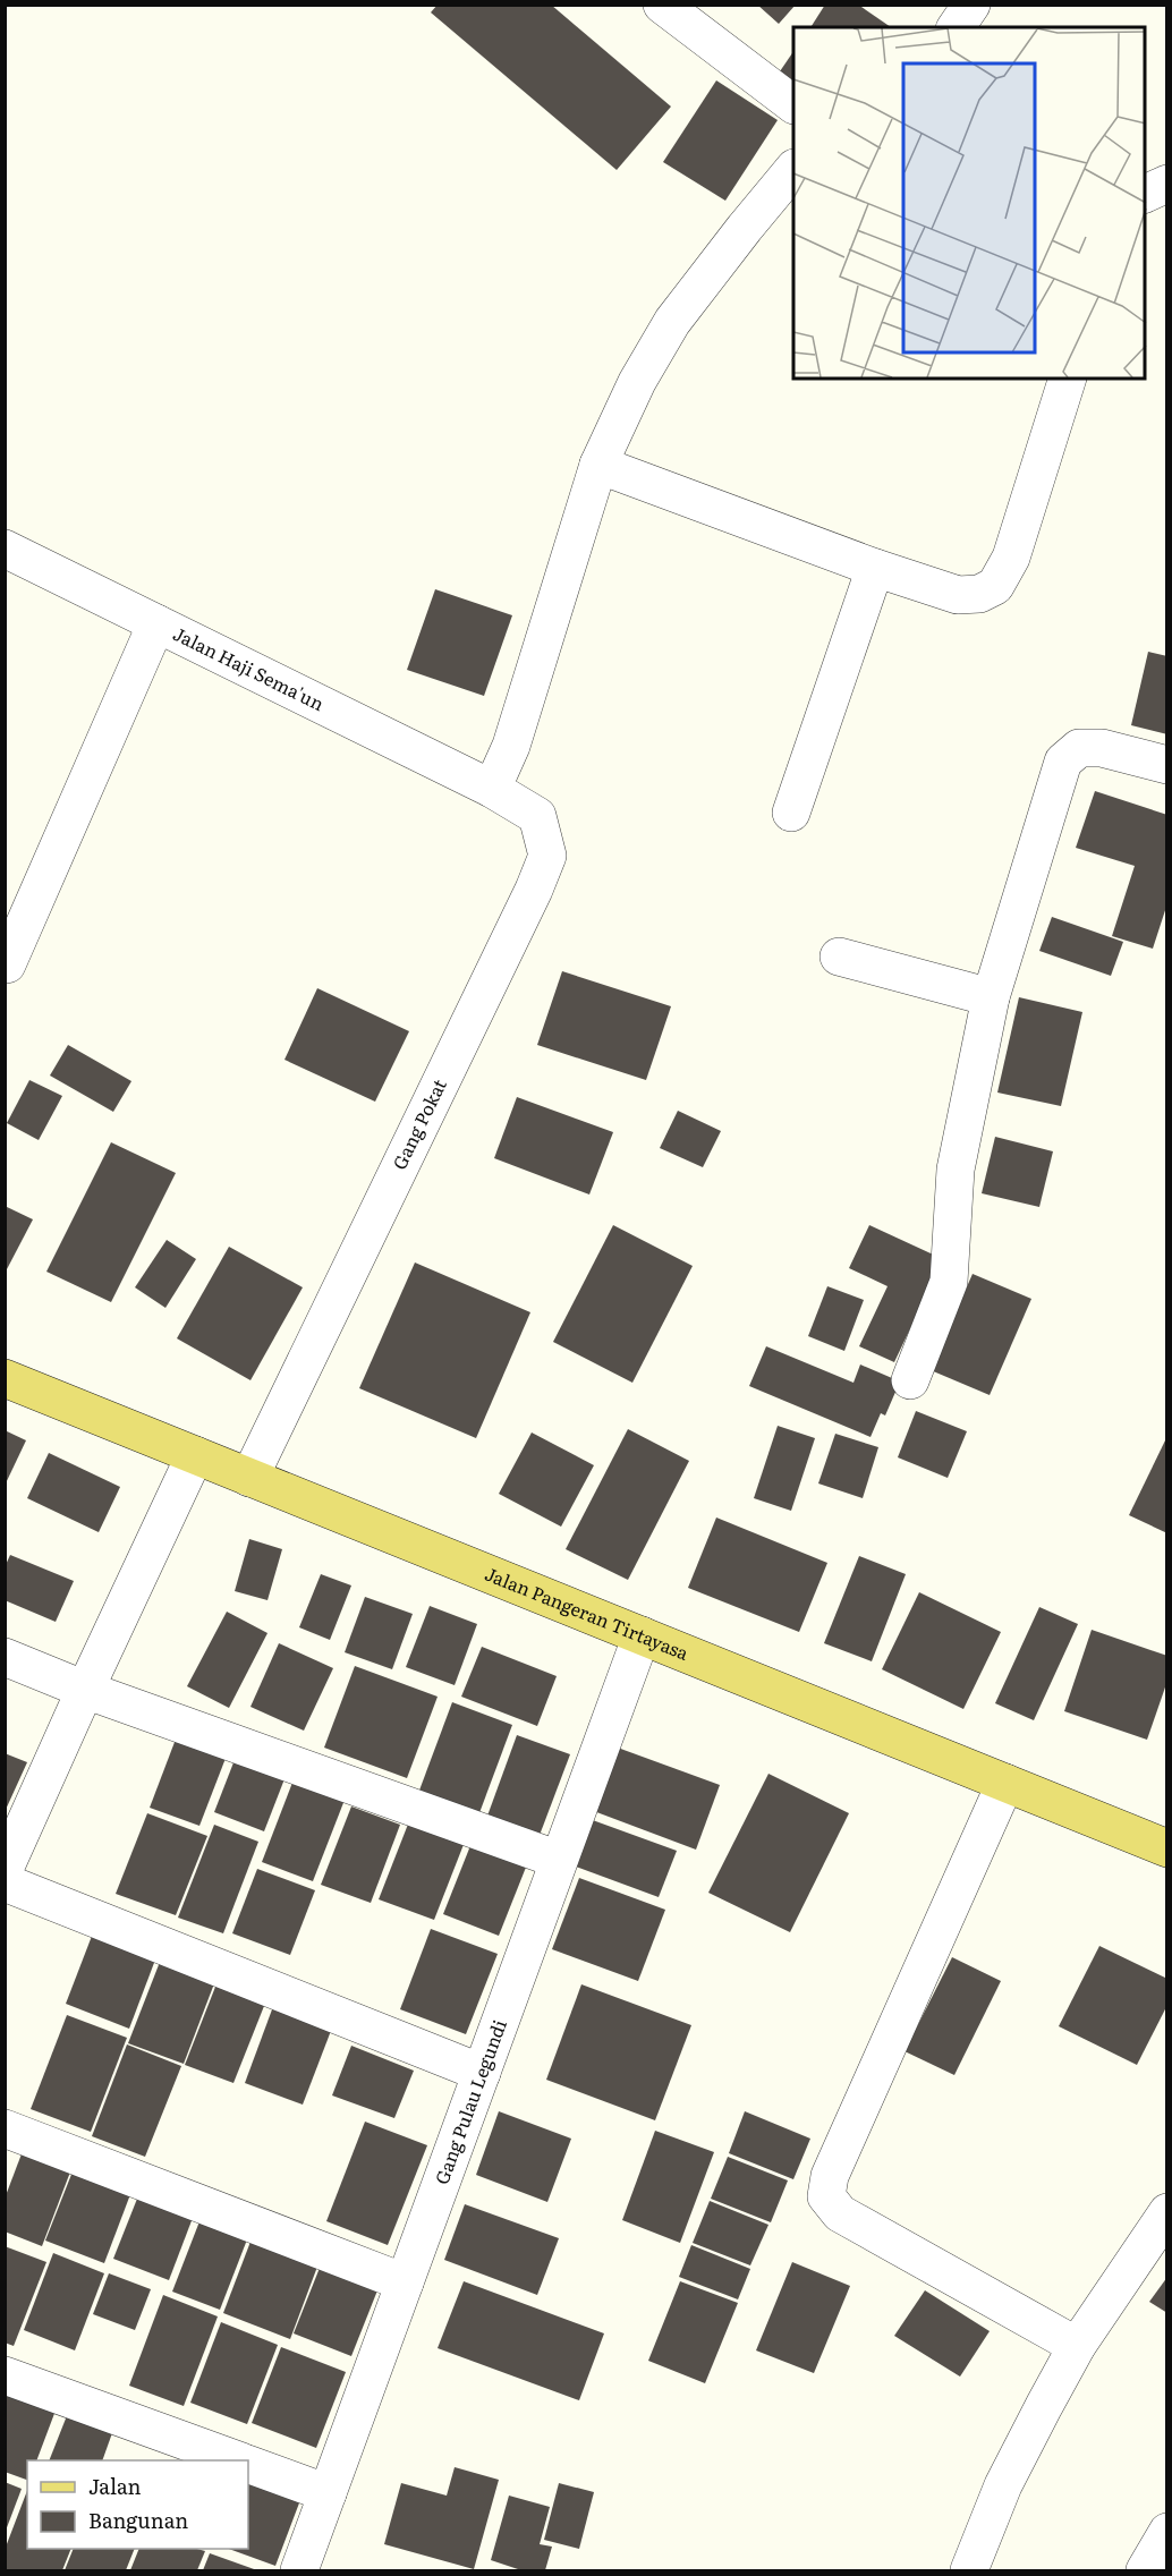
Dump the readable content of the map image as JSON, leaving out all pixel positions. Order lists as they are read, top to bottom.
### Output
{
  "streets": {
    "main road": ["Jalan Pangeran Tirtayasa"],
    "street": ["Jalan Haji Sema'un", "Gang Pokat", "Gang Pulau Legundi"]
  },
  "crossings": [
    ["Jalan Haji Sema'un", "Gang Pokat"],
    ["Gang Pokat", "Jalan Pangeran Tirtayasa"],
    ["Jalan Pangeran Tirtayasa", "Gang Pulau Legundi"]
  ],
  "legend": ["Jalan", "Bangunan"]
}
